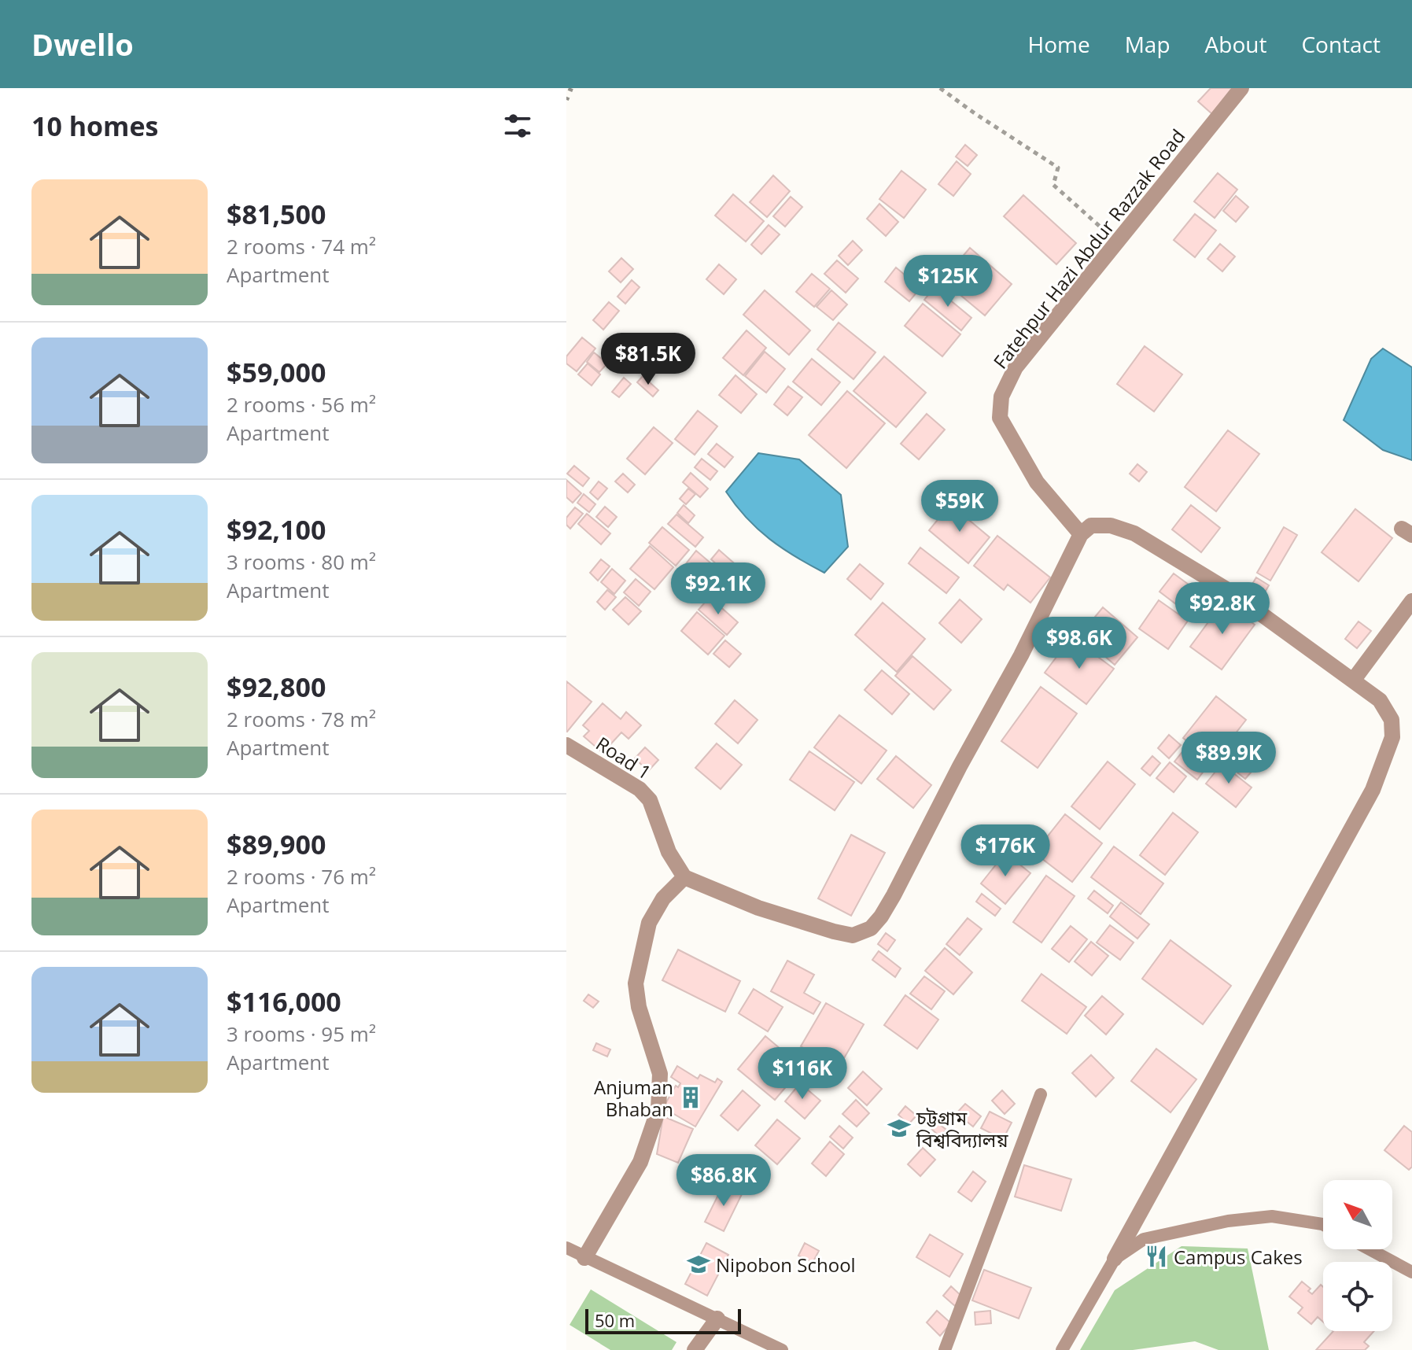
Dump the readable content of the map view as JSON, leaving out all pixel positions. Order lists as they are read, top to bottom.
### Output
{
  "streets": {
    "street": ["Fatehpur Hazi Abdur Razzak Road", "Road 1"]
  },
  "places": {
    "building": ["Anjuman Bhaban"],
    "school or university": ["চট্টগ্রাম বিশ্ববিদ্যালয়", "Nipobon School"],
    "restaurant": ["Campus Cakes"]
  },
  "scale_bar": "50 m",
  "north": "top left",
  "page": {
    "header": "Dwello",
    "nav": [
      "Home",
      "Map",
      "About",
      "Contact"
    ],
    "heading": "10 homes",
    "list": [
      {
        "name": "$81,500",
        "note": "2 rooms · 74 m² · Apartment"
      },
      {
        "name": "$59,000",
        "note": "2 rooms · 56 m² · Apartment"
      },
      {
        "name": "$92,100",
        "note": "3 rooms · 80 m² · Apartment"
      },
      {
        "name": "$92,800",
        "note": "2 rooms · 78 m² · Apartment"
      },
      {
        "name": "$89,900",
        "note": "2 rooms · 76 m² · Apartment"
      },
      {
        "name": "$116,000",
        "note": "3 rooms · 95 m² · Apartment"
      }
    ],
    "price": [
      "$125K",
      "$81.5K",
      "$59K",
      "$92.1K",
      "$92.8K",
      "$98.6K",
      "$89.9K",
      "$176K",
      "$116K",
      "$86.8K"
    ],
    "scale": "50 m"
  }
}
